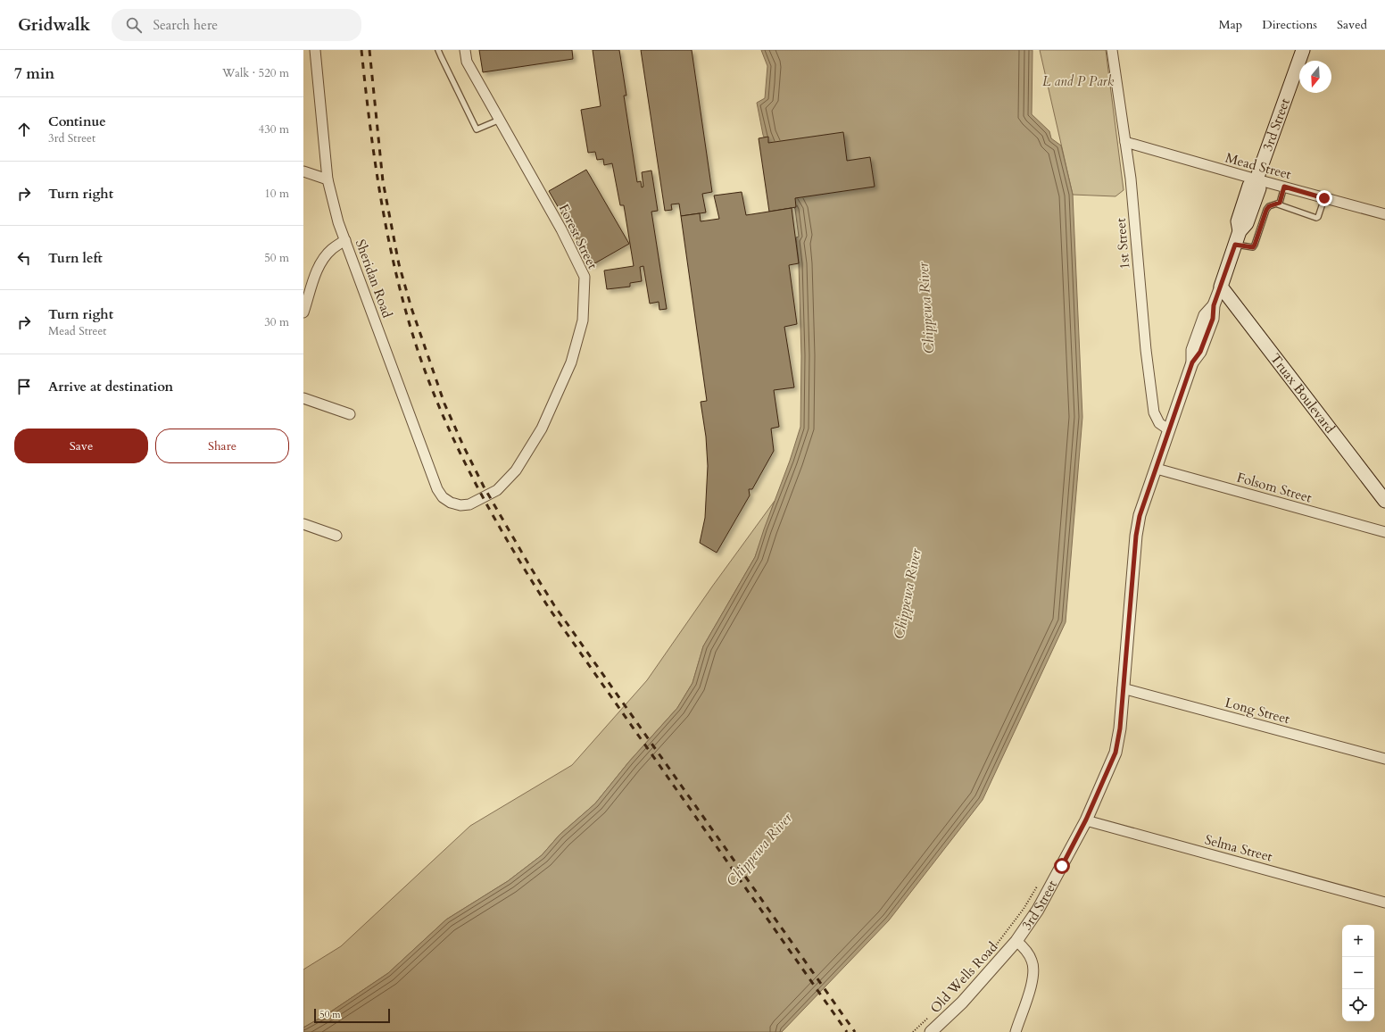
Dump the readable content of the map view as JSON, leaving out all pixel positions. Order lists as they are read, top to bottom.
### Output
{
  "streets": {
    "main road": ["3rd Street", "Truax Boulevard"],
    "street": [
      "Mead Street",
      "Forest Street",
      "1st Street",
      "Sheridan Road",
      "Folsom Street",
      "Long Street",
      "Selma Street",
      "Old Wells Road"
    ]
  },
  "crossings": [
    ["3rd Street", "Mead Street"],
    ["3rd Street", "1st Street"],
    ["3rd Street", "Truax Boulevard"],
    ["3rd Street", "Folsom Street"],
    ["3rd Street", "Long Street"],
    ["3rd Street", "Selma Street"],
    ["3rd Street", "Old Wells Road"],
    ["Mead Street", "1st Street"],
    ["Forest Street", "Sheridan Road"]
  ],
  "water": ["Chippewa River"],
  "parks": ["L and P Park"],
  "scale_bar": "50 m",
  "north": "bottom",
  "page": {
    "header": "Gridwalk",
    "search": "Search here",
    "nav": ["Map", "Directions", "Saved"],
    "heading": ["7 min", "Walk · 520 m"],
    "list": [
      ["Continue", "3rd Street", "430 m"],
      ["Turn right", "10 m"],
      ["Turn left", "50 m"],
      ["Turn right", "Mead Street", "30 m"],
      "Arrive at destination"
    ],
    "buttons": ["Save", "Share"],
    "map_buttons": ["+", "−"],
    "scale": "50 m"
  }
}
